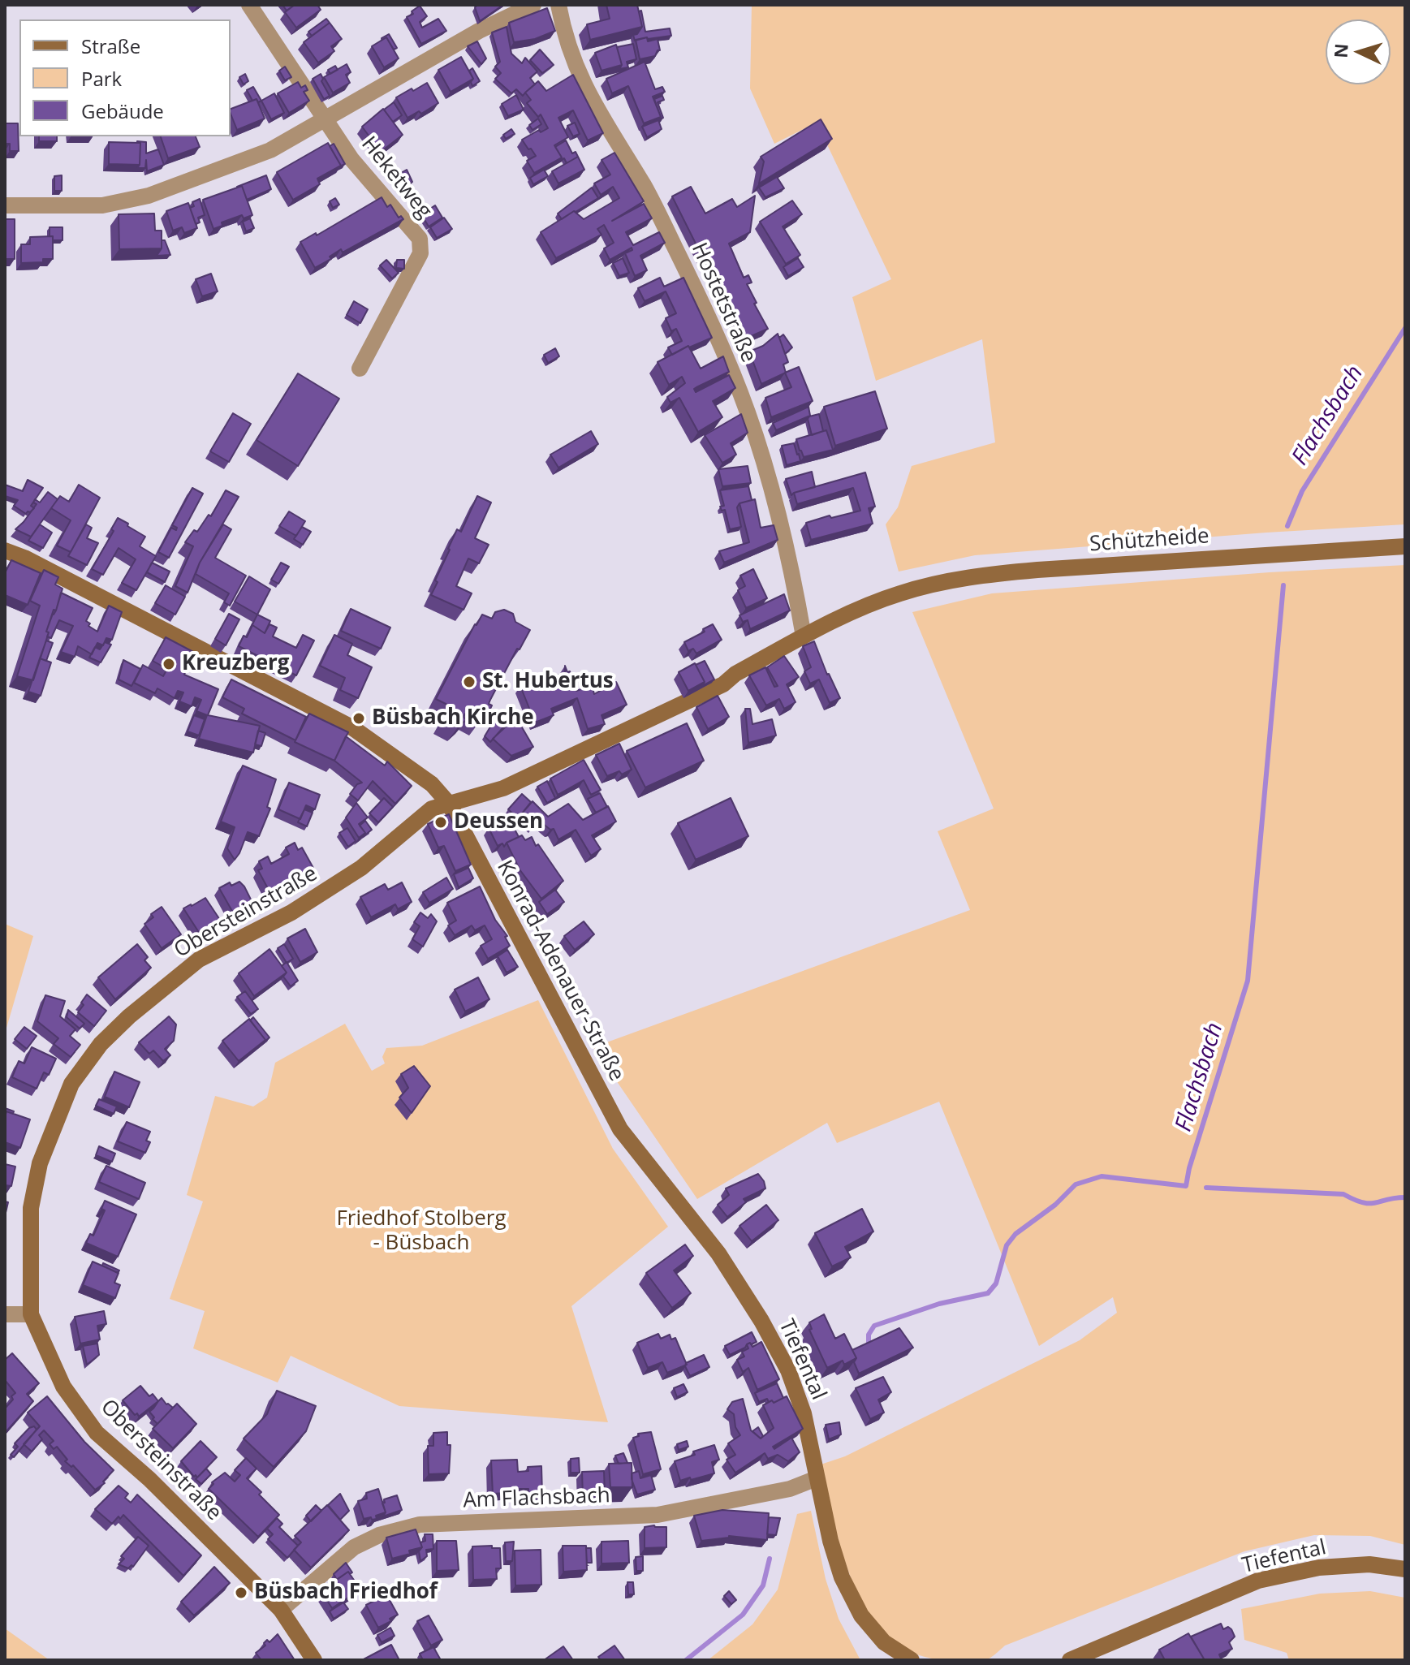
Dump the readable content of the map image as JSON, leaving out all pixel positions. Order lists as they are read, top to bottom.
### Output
{
  "streets": {
    "street": [
      "Heketweg",
      "Hostetstraße",
      "Schützheide",
      "Obersteinstraße",
      "Konrad-Adenauer-Straße",
      "Tiefental",
      "Am Flachsbach"
    ]
  },
  "crossings": [
    ["Hostetstraße", "Schützheide"],
    ["Obersteinstraße", "Konrad-Adenauer-Straße"],
    ["Obersteinstraße", "Am Flachsbach"],
    ["Konrad-Adenauer-Straße", "Tiefental"],
    ["Tiefental", "Am Flachsbach"]
  ],
  "water": ["Flachsbach"],
  "parks": ["Friedhof Stolberg - Büsbach"],
  "places": [
    "Kreuzberg",
    "St. Hubertus",
    "Büsbach Kirche",
    "Deussen",
    "Büsbach Friedhof"
  ],
  "legend": ["Straße", "Park", "Gebäude"],
  "north": "left"
}
